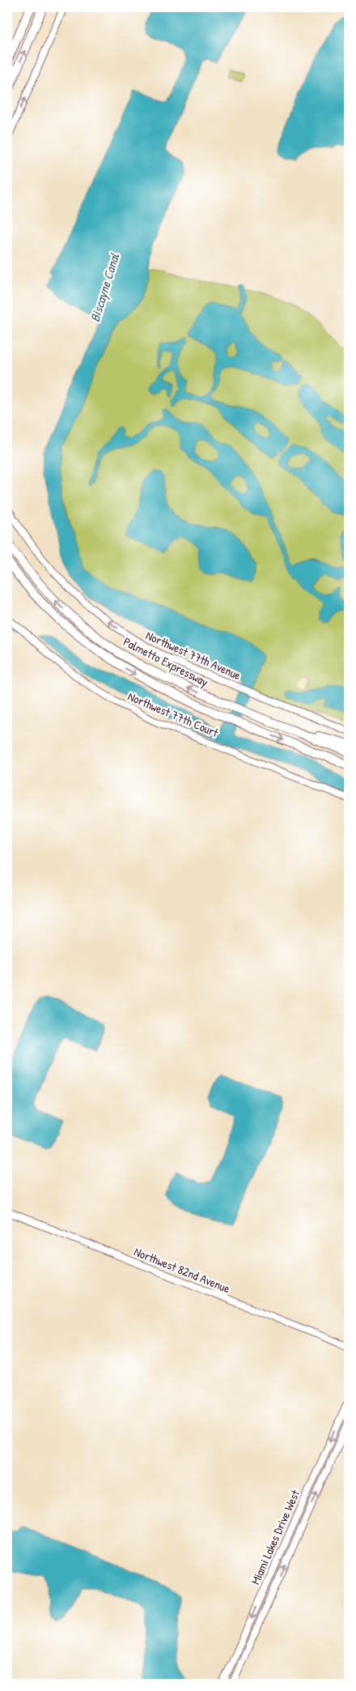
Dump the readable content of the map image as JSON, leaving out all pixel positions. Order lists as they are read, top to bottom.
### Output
{
  "streets": {
    "highway": ["Palmetto Expressway"],
    "street": [
      "Northwest 77th Avenue",
      "Northwest 77th Court",
      "Northwest 82nd Avenue",
      "Miami Lakes Drive West"
    ]
  },
  "one_way": ["Northwest 77th Avenue"],
  "water": ["Biscayne Canal"]
}
